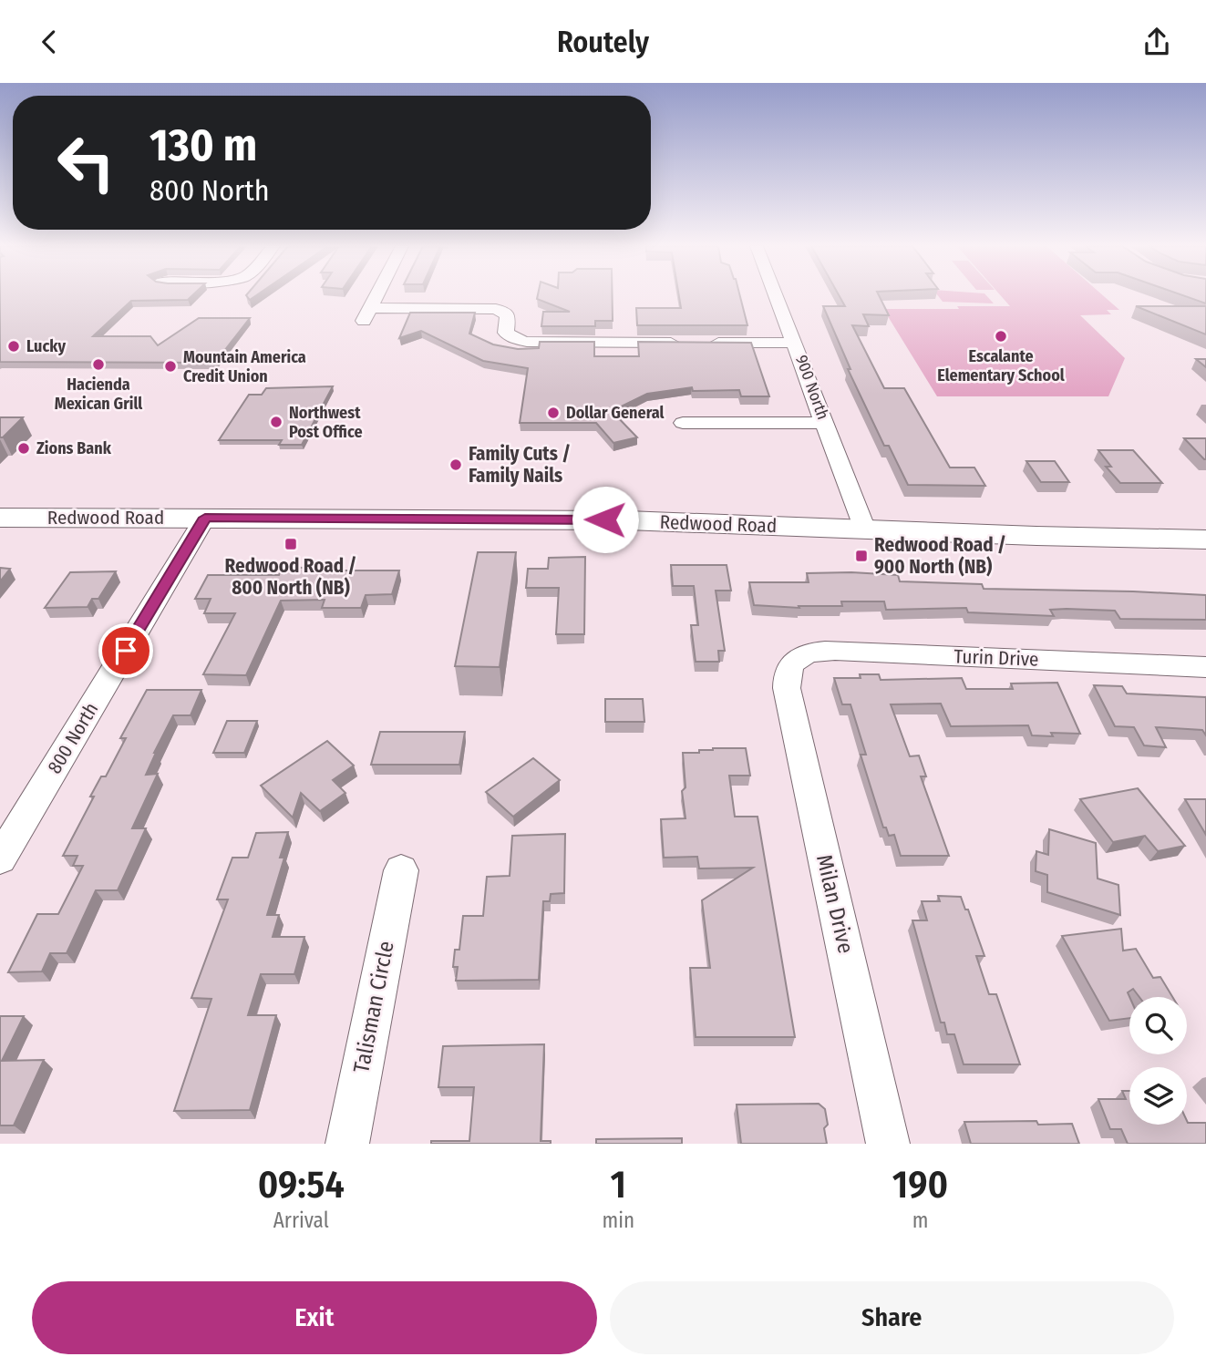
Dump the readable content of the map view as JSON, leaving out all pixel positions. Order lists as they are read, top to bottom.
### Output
{
  "streets": {
    "main road": ["Redwood Road"],
    "street": [
      "900 North",
      "Turin Drive",
      "800 North",
      "Milan Drive",
      "Talisman Circle"
    ]
  },
  "crossings": [
    ["900 North", "Redwood Road"],
    ["Redwood Road", "800 North"],
    ["Turin Drive", "Milan Drive"]
  ],
  "places": {
    "other": [
      "Escalante Elementary School",
      "Lucky",
      "Hacienda Mexican Grill",
      "Mountain America Credit Union",
      "Dollar General",
      "Northwest Post Office",
      "Zions Bank",
      "Family Cuts / Family Nails"
    ],
    "transit": ["Redwood Road / 800 North (NB)", "Redwood Road / 900 North (NB)"]
  },
  "page": {
    "header": "Routely",
    "turn": ["130 m", "800 North"],
    "eta": [
      "09:54",
      "Arrival",
      "1",
      "min",
      "190",
      "m"
    ],
    "buttons": ["Exit", "Share"]
  }
}
